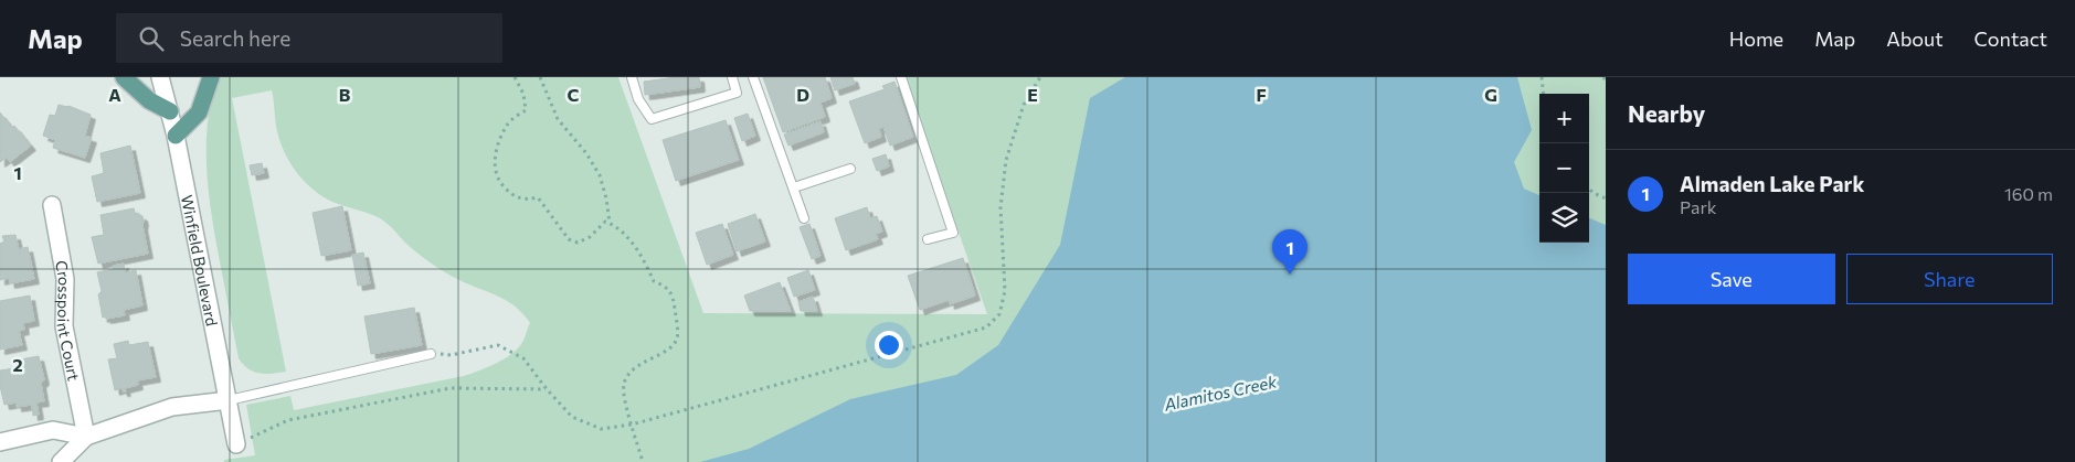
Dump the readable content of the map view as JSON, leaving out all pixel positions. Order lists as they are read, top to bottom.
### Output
{
  "streets": {
    "street": ["Winfield Boulevard", "Crosspoint Court"]
  },
  "water": ["Alamitos Creek"],
  "page": {
    "header": "Map",
    "search": "Search here",
    "nav": [
      "Home",
      "Map",
      "About",
      "Contact"
    ],
    "heading": "Nearby",
    "map_buttons": ["+", "−"],
    "list": [
      {
        "mark": "1",
        "name": "Almaden Lake Park",
        "note": "Park",
        "value": "160 m"
      }
    ],
    "pins": "1",
    "buttons": ["Save", "Share"]
  },
  "grid": {
    "columns": [
      "A",
      "B",
      "C",
      "D",
      "E",
      "F",
      "G"
    ],
    "rows": ["1", "2"]
  }
}
